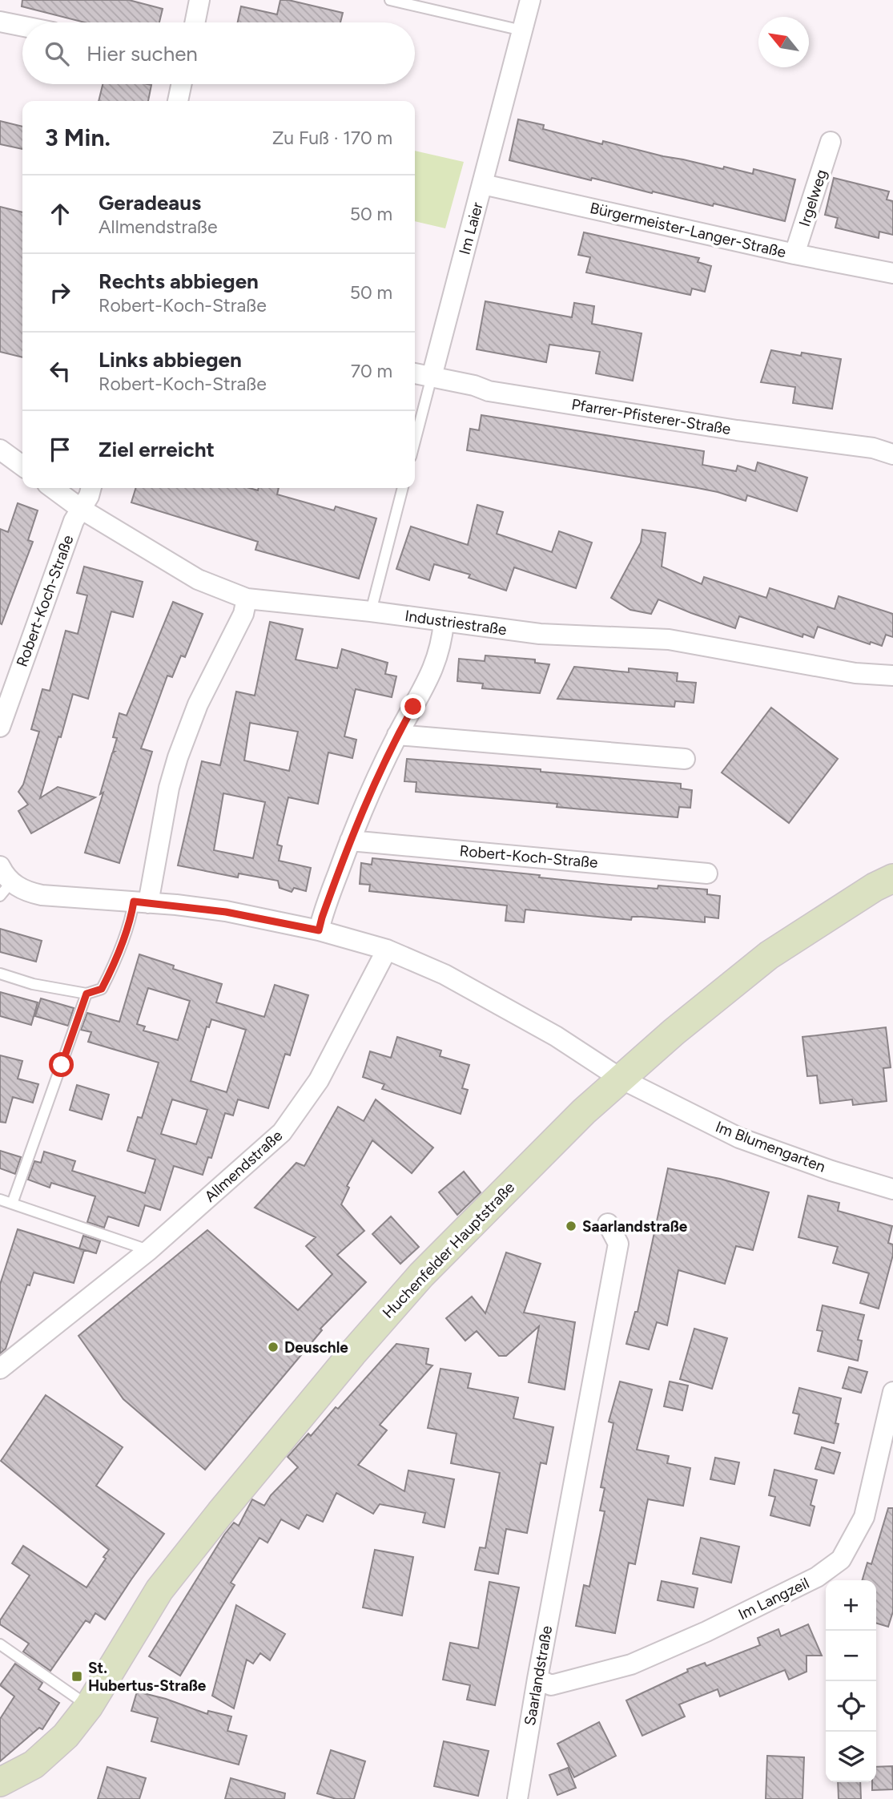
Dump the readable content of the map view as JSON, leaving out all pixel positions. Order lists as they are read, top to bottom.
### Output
{
  "streets": {
    "main road": ["Huchenfelder Hauptstraße"],
    "street": [
      "Irgelweg",
      "Im Laier",
      "Bürgermeister-Langer-Straße",
      "Pfarrer-Pfisterer-Straße",
      "Robert-Koch-Straße",
      "Industriestraße",
      "Im Blumengarten",
      "Allmendstraße",
      "Im Langzeil",
      "Saarlandstraße"
    ]
  },
  "crossings": [
    ["Irgelweg", "Bürgermeister-Langer-Straße"],
    ["Im Laier", "Bürgermeister-Langer-Straße"],
    ["Im Laier", "Pfarrer-Pfisterer-Straße"],
    ["Robert-Koch-Straße", "Industriestraße"],
    ["Im Blumengarten", "Huchenfelder Hauptstraße"],
    ["Im Langzeil", "Saarlandstraße"]
  ],
  "places": {
    "other": ["Saarlandstraße", "Deuschle"],
    "transit": ["St. Hubertus-Straße"]
  },
  "north": "top left",
  "page": {
    "search": "Hier suchen",
    "heading": ["3 Min.", "Zu Fuß · 170 m"],
    "list": [
      ["Geradeaus", "Allmendstraße", "50 m"],
      ["Rechts abbiegen", "Robert-Koch-Straße", "50 m"],
      ["Links abbiegen", "Robert-Koch-Straße", "70 m"],
      "Ziel erreicht"
    ],
    "map_buttons": ["+", "−"]
  }
}
